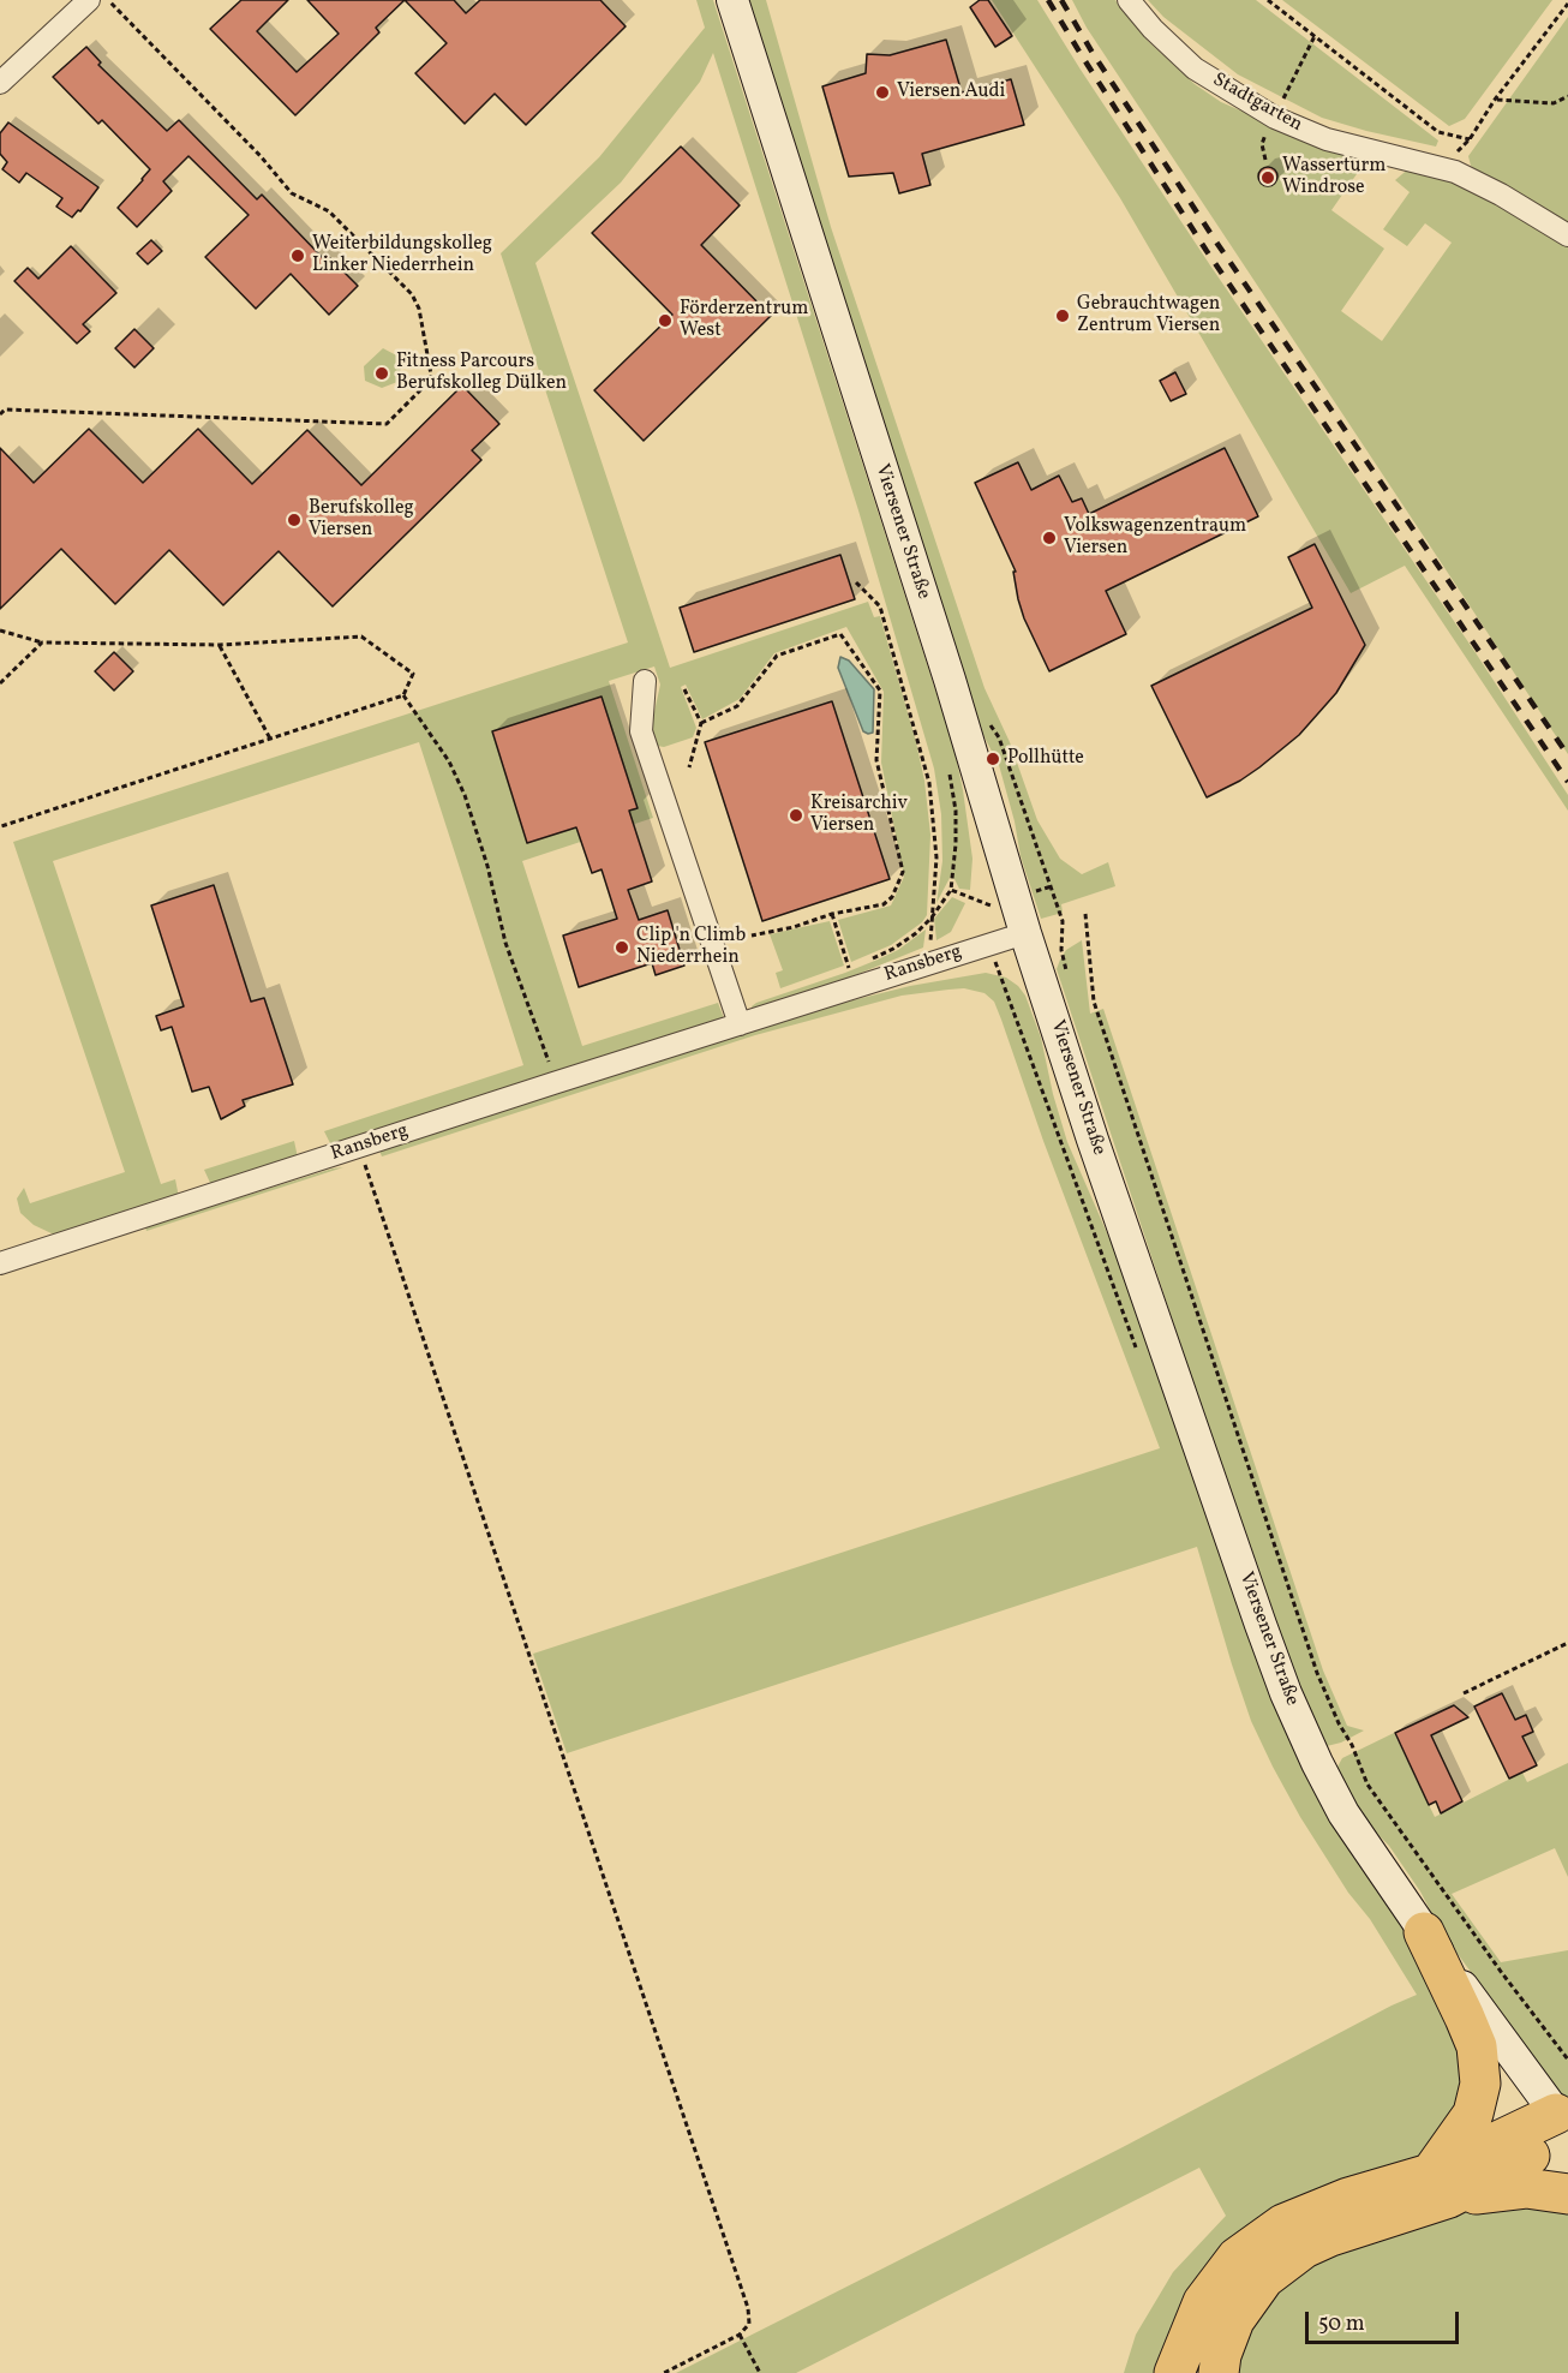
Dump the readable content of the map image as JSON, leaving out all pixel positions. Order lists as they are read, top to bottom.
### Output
{
  "streets": {
    "main road": ["Viersener Straße"],
    "street": ["Stadtgarten", "Ransberg"]
  },
  "crossings": [
    ["Viersener Straße", "Ransberg"]
  ],
  "places": [
    "Viersen Audi",
    "Wasserturm Windrose",
    "Weiterbildungskolleg Linker Niederrhein",
    "Gebrauchtwagen Zentrum Viersen",
    "Förderzentrum West",
    "Fitness Parcours Berufskolleg Dülken",
    "Berufskolleg Viersen",
    "Volkswagenzentraum Viersen",
    "Pollhütte",
    "Kreisarchiv Viersen",
    "Clip 'n Climb Niederrhein"
  ],
  "scale_bar": "50 m"
}
